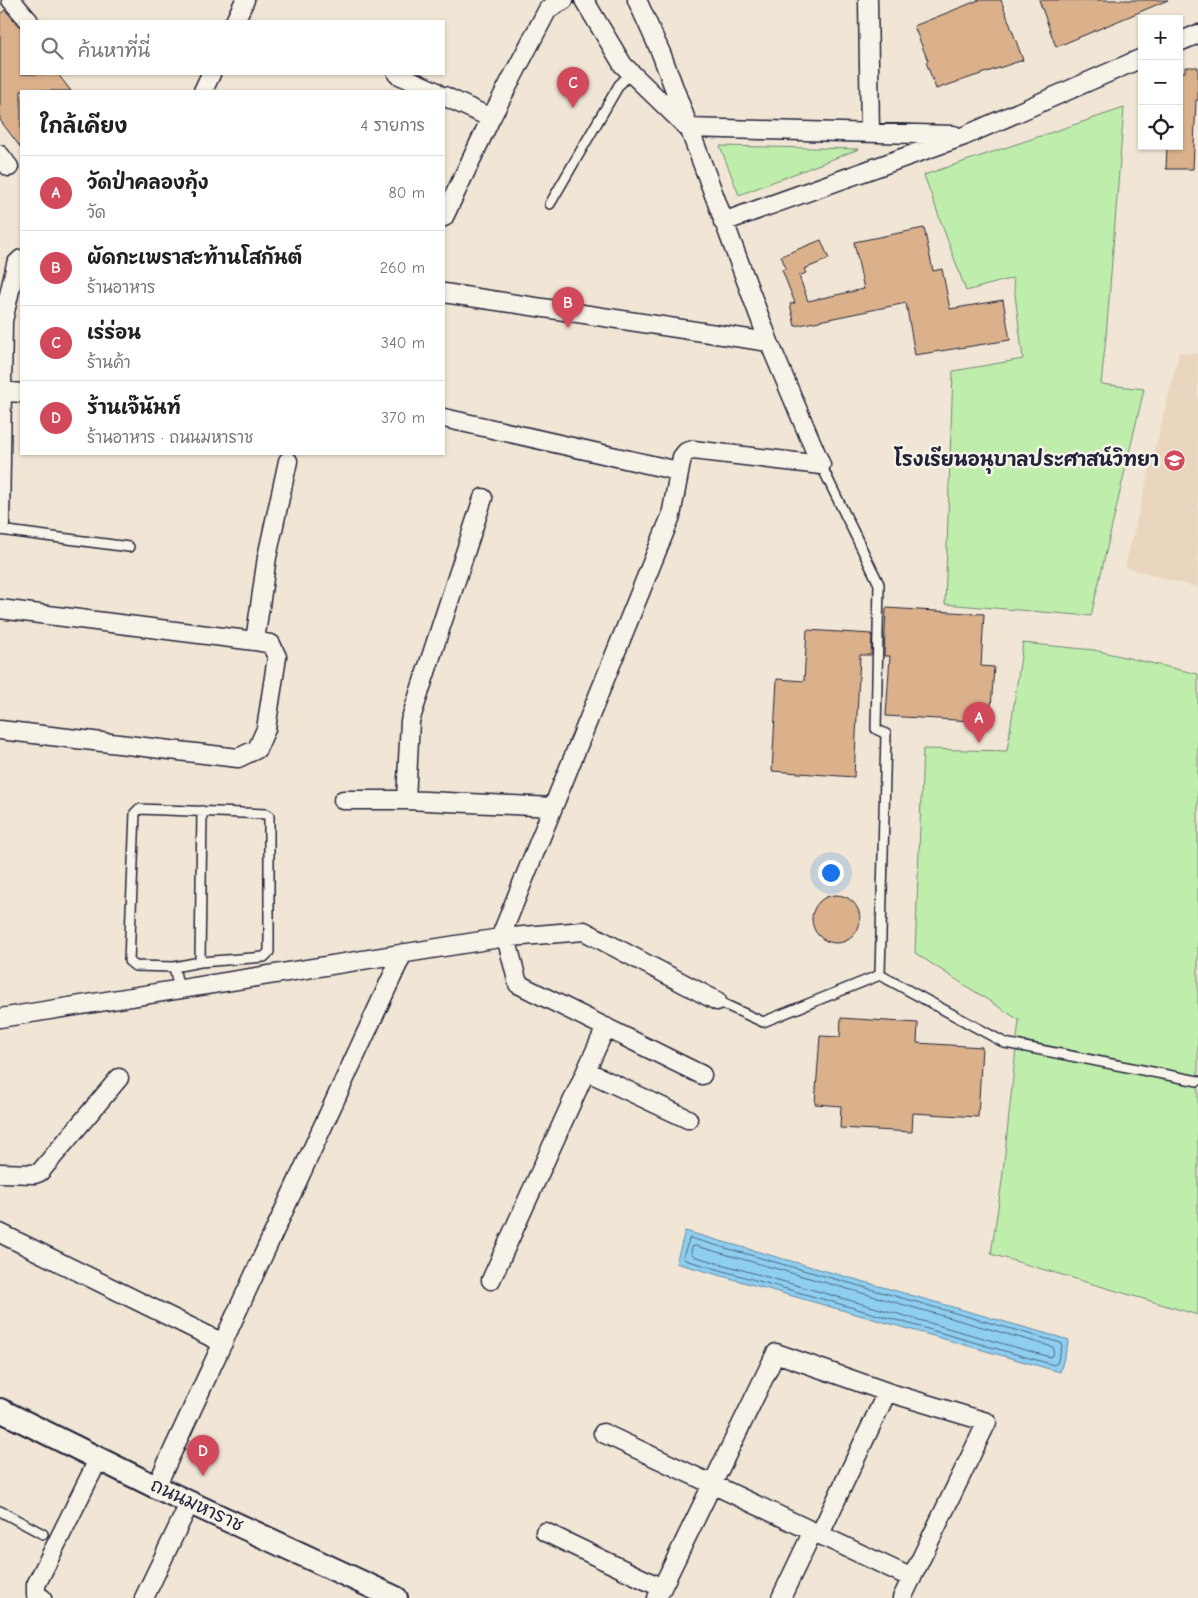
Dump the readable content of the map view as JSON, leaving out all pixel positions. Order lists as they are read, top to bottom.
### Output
{
  "streets": {
    "street": ["ถนนมหาราช"]
  },
  "places": {
    "school or university": ["โรงเรียนอนุบาลประศาสน์วิทยา"]
  },
  "page": {
    "map_buttons": ["+", "−"],
    "search": "ค้นหาที่นี่",
    "pins": [
      "C",
      "B",
      "A",
      "D"
    ],
    "heading": ["ใกล้เคียง", "4 รายการ"],
    "list": [
      {
        "mark": "A",
        "name": "วัดป่าคลองกุ้ง",
        "note": "วัด",
        "value": "80 m"
      },
      {
        "mark": "B",
        "name": "ผัดกะเพราสะท้านโสกันต์",
        "note": "ร้านอาหาร",
        "value": "260 m"
      },
      {
        "mark": "C",
        "name": "เร่ร่อน",
        "note": "ร้านค้า",
        "value": "340 m"
      },
      {
        "mark": "D",
        "name": "ร้านเจ๊นันท์",
        "note": "ร้านอาหาร · ถนนมหาราช",
        "value": "370 m"
      }
    ]
  }
}
